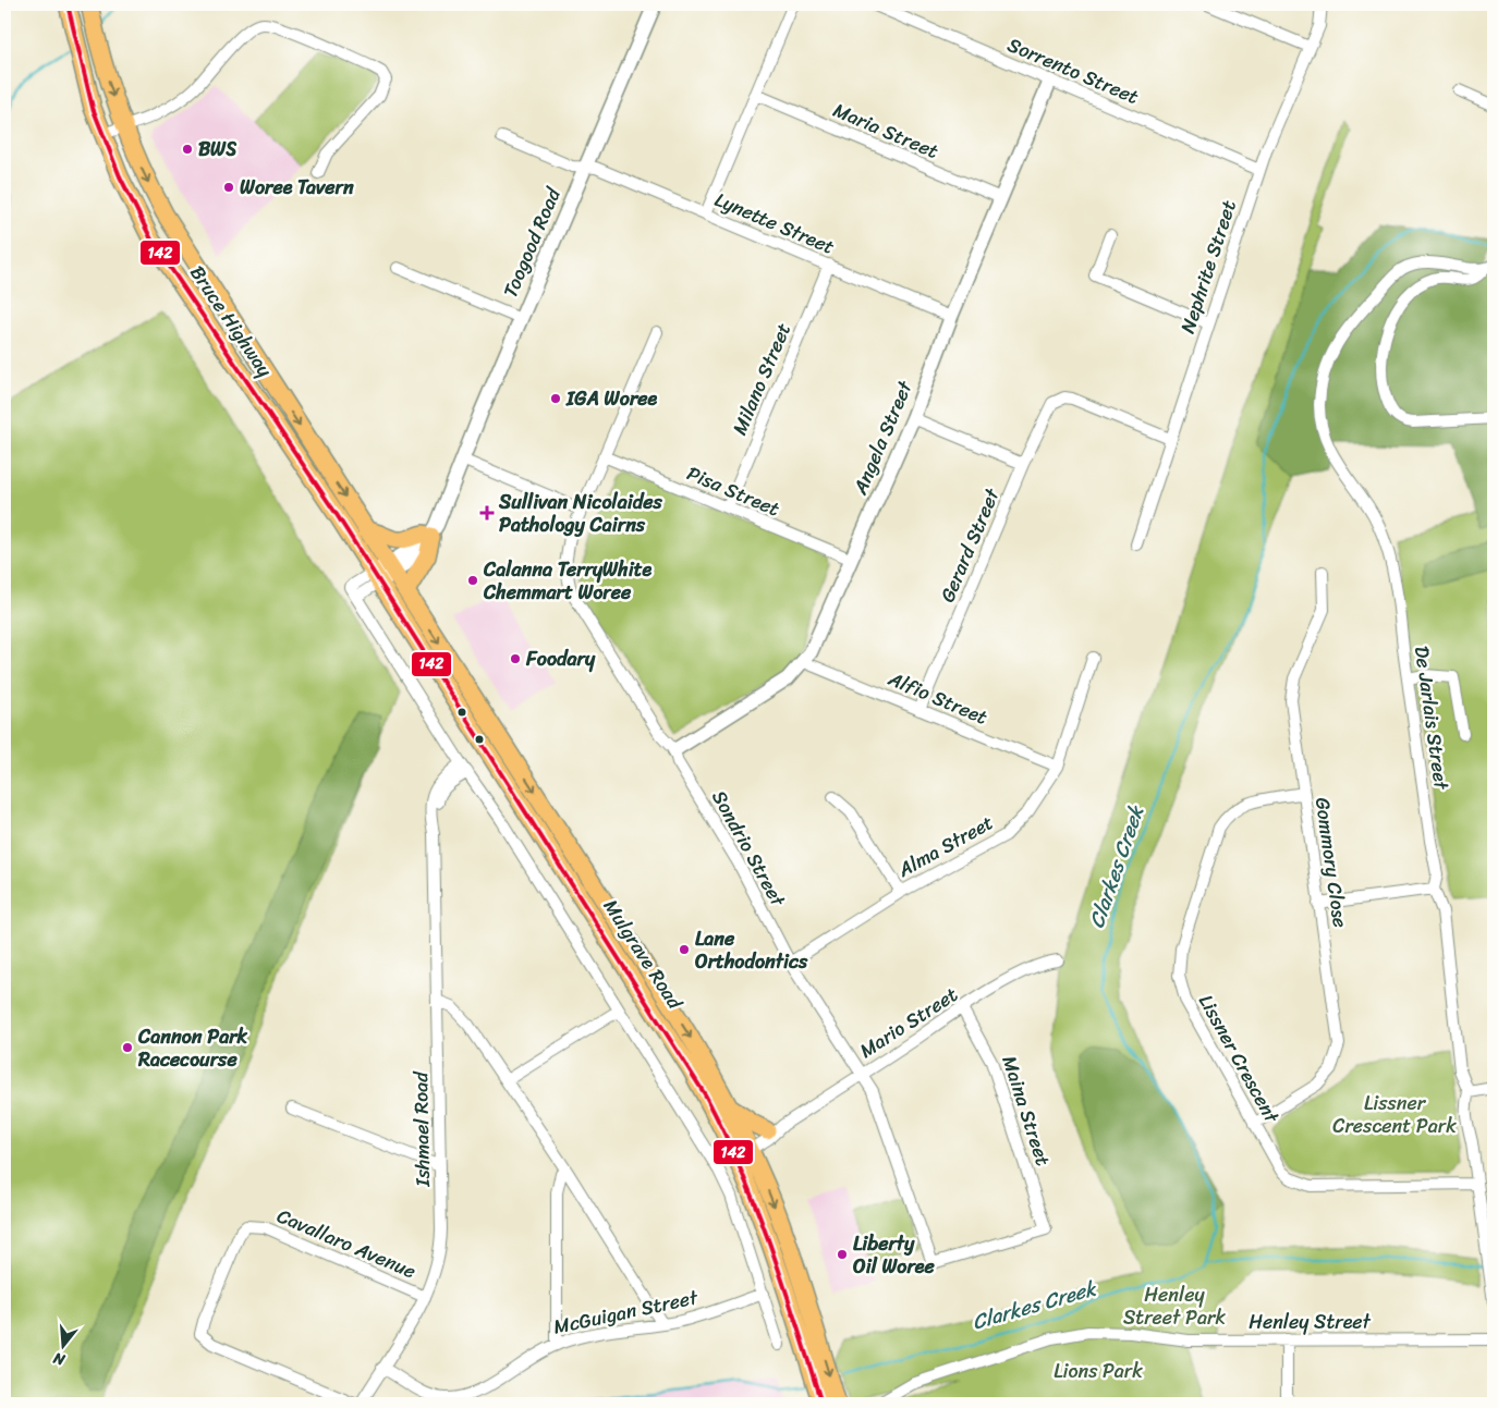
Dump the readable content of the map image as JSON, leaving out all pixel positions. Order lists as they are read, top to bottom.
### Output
{
  "streets": {
    "main road": ["Bruce Highway", "Mulgrave Road"],
    "street": [
      "Sorrento Street",
      "Maria Street",
      "Lynette Street",
      "Toogood Road",
      "Nephrite Street",
      "Milano Street",
      "Angela Street",
      "Pisa Street",
      "Gerard Street",
      "Alfio Street",
      "De Jarlais Street",
      "Alma Street",
      "Sondrio Street",
      "Gommory Close",
      "Mario Street",
      "Lissner Crescent",
      "Maina Street",
      "Ishmael Road",
      "Cavallaro Avenue",
      "McGuigan Street",
      "Henley Street"
    ]
  },
  "crossings": [
    ["Sorrento Street", "Nephrite Street"],
    ["Sorrento Street", "Angela Street"],
    ["Maria Street", "Angela Street"],
    ["Lynette Street", "Toogood Road"],
    ["Lynette Street", "Milano Street"],
    ["Lynette Street", "Angela Street"],
    ["Toogood Road", "Bruce Highway"],
    ["Toogood Road", "Mulgrave Road"],
    ["Nephrite Street", "Gerard Street"],
    ["Bruce Highway", "Mulgrave Road"],
    ["Milano Street", "Pisa Street"],
    ["Angela Street", "Pisa Street"],
    ["Angela Street", "Alfio Street"],
    ["Angela Street", "Sondrio Street"],
    ["Pisa Street", "Sondrio Street"],
    ["Gerard Street", "Alfio Street"],
    ["Alfio Street", "Alma Street"],
    ["De Jarlais Street", "Lissner Crescent"],
    ["Alma Street", "Sondrio Street"],
    ["Sondrio Street", "Mario Street"],
    ["Sondrio Street", "Maina Street"],
    ["Gommory Close", "Lissner Crescent"],
    ["Mulgrave Road", "Mario Street"],
    ["Mario Street", "Maina Street"],
    ["Ishmael Road", "Cavallaro Avenue"],
    ["Ishmael Road", "McGuigan Street"]
  ],
  "water": ["Clarkes Creek"],
  "parks": ["Lissner Crescent Park", "Henley Street Park", "Lions Park"],
  "places": {
    "other": [
      "BWS",
      "Woree Tavern",
      "IGA Woree",
      "Calanna TerryWhite Chemmart Woree",
      "Foodary",
      "Lane Orthodontics",
      "Cannon Park Racecourse",
      "Liberty Oil Woree"
    ],
    "health": ["Sullivan Nicolaides Pathology Cairns"]
  },
  "lines": ["transit line 142"],
  "north": "bottom"
}
